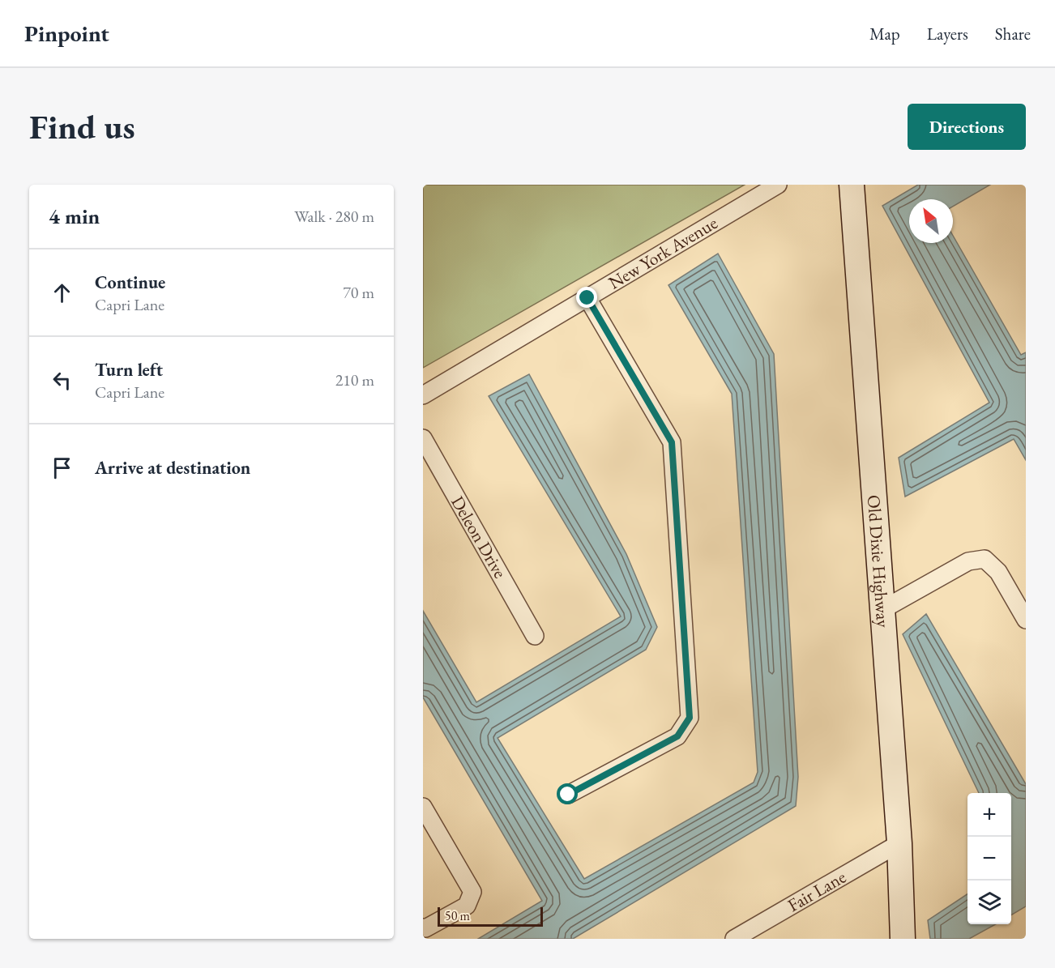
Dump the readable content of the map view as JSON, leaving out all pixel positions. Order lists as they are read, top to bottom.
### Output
{
  "streets": {
    "street": [
      "New York Avenue",
      "Deleon Drive",
      "Old Dixie Highway",
      "Fair Lane"
    ]
  },
  "crossings": [
    ["Old Dixie Highway", "Fair Lane"]
  ],
  "scale_bar": "50 m",
  "north": "top left",
  "page": {
    "header": "Pinpoint",
    "nav": ["Map", "Layers", "Share"],
    "buttons": "Directions",
    "title": "Find us",
    "heading": ["4 min", "Walk · 280 m"],
    "list": [
      ["Continue", "Capri Lane", "70 m"],
      ["Turn left", "Capri Lane", "210 m"],
      "Arrive at destination"
    ],
    "map_buttons": ["+", "−"],
    "scale": "50 m"
  }
}
